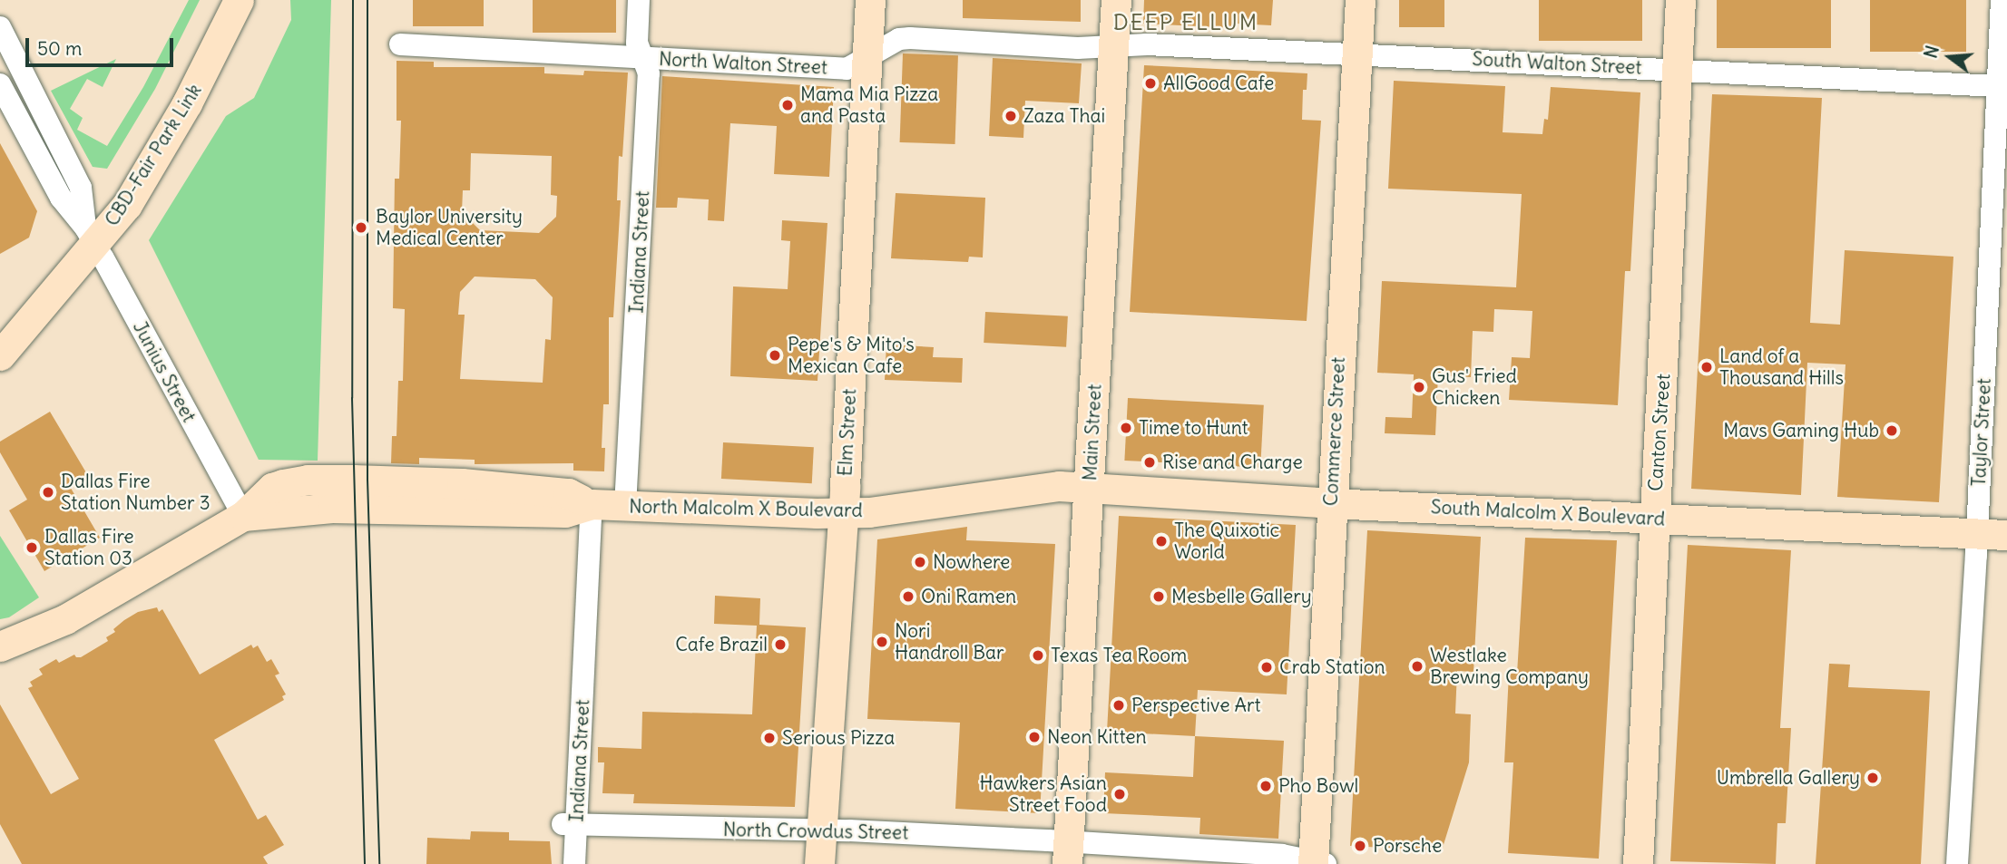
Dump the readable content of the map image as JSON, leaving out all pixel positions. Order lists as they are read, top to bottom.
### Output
{
  "streets": {
    "main road": [
      "CBD-Fair Park Link",
      "Commerce Street",
      "Elm Street",
      "Main Street",
      "Canton Street",
      "North Malcolm X Boulevard",
      "South Malcolm X Boulevard"
    ],
    "street": [
      "North Walton Street",
      "South Walton Street",
      "Indiana Street",
      "Junius Street",
      "Taylor Street",
      "North Crowdus Street"
    ]
  },
  "crossings": [
    ["North Walton Street", "South Walton Street"],
    ["North Walton Street", "Indiana Street"],
    ["North Walton Street", "Elm Street"],
    ["North Walton Street", "Main Street"],
    ["South Walton Street", "Commerce Street"],
    ["South Walton Street", "Main Street"],
    ["South Walton Street", "Canton Street"],
    ["South Walton Street", "Taylor Street"],
    ["CBD-Fair Park Link", "Junius Street"],
    ["Indiana Street", "North Malcolm X Boulevard"],
    ["Indiana Street", "North Crowdus Street"],
    ["Junius Street", "North Malcolm X Boulevard"],
    ["Commerce Street", "South Malcolm X Boulevard"],
    ["Commerce Street", "North Crowdus Street"],
    ["Elm Street", "North Malcolm X Boulevard"],
    ["Elm Street", "North Crowdus Street"],
    ["Main Street", "North Malcolm X Boulevard"],
    ["Main Street", "South Malcolm X Boulevard"],
    ["Main Street", "North Crowdus Street"],
    ["Canton Street", "South Malcolm X Boulevard"],
    ["Taylor Street", "South Malcolm X Boulevard"],
    ["North Malcolm X Boulevard", "South Malcolm X Boulevard"]
  ],
  "districts": ["DEEP ELLUM"],
  "places": [
    "AllGood Cafe",
    "Mama Mia Pizza and Pasta",
    "Zaza Thai",
    "Baylor University Medical Center",
    "Pepe's & Mito's Mexican Cafe",
    "Land of a Thousand Hills",
    "Gus' Fried Chicken",
    "Time to Hunt",
    "Mavs Gaming Hub",
    "Rise and Charge",
    "Dallas Fire Station Number 3",
    "The Quixotic World",
    "Dallas Fire Station 03",
    "Nowhere",
    "Oni Ramen",
    "Mesbelle Gallery",
    "Nori Handroll Bar",
    "Cafe Brazil",
    "Texas Tea Room",
    "Westlake Brewing Company",
    "Crab Station",
    "Perspective Art",
    "Neon Kitten",
    "Serious Pizza",
    "Umbrella Gallery",
    "Pho Bowl",
    "Hawkers Asian Street Food",
    "Porsche"
  ],
  "scale_bar": "50 m",
  "north": "left"
}
